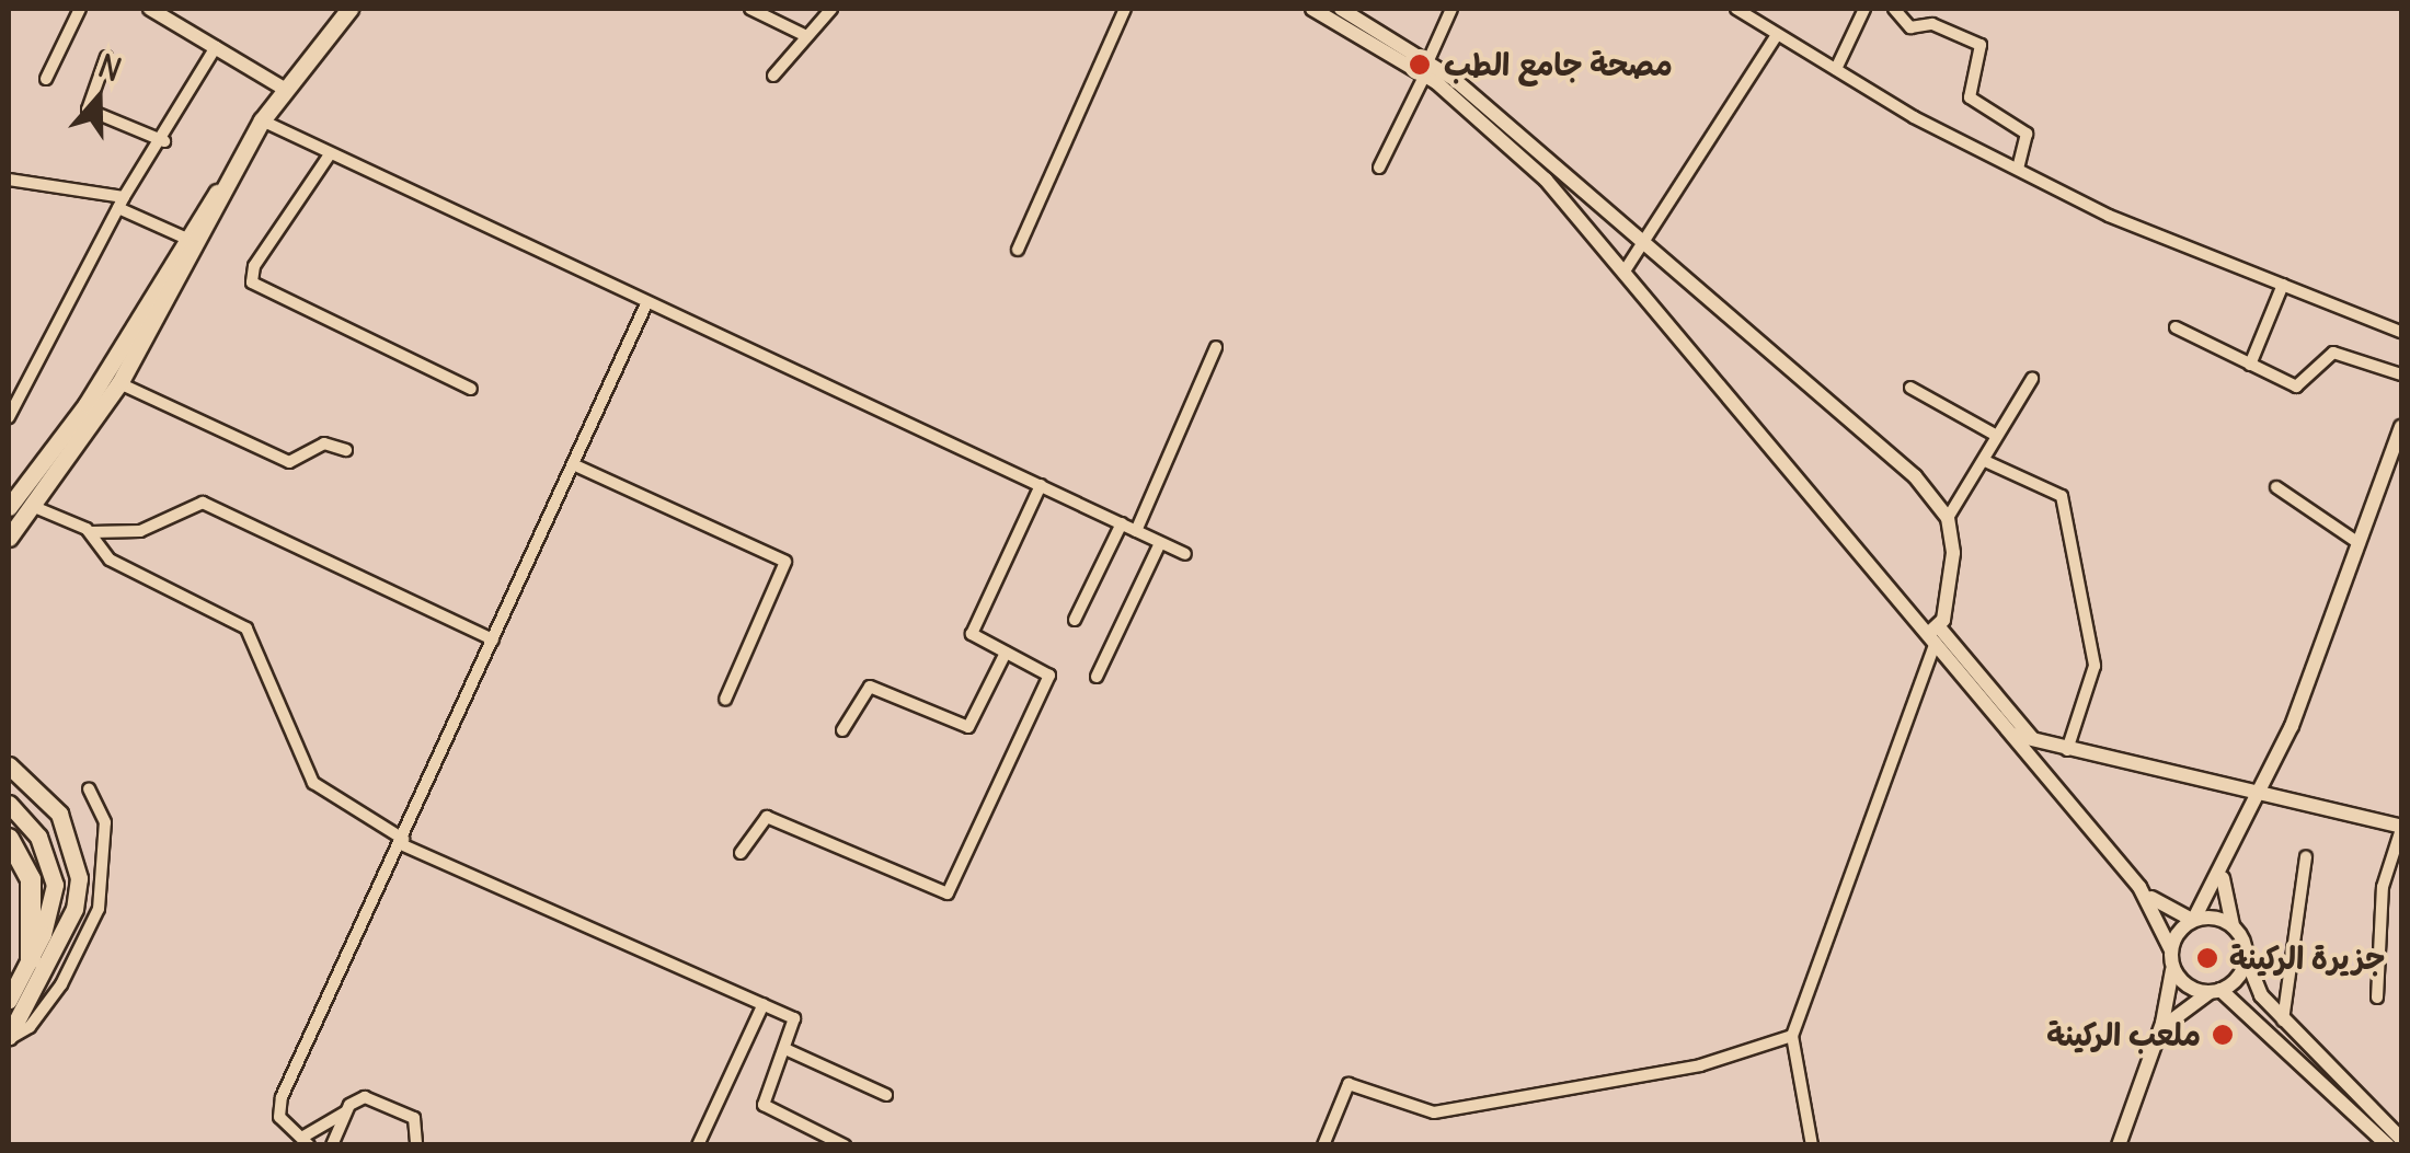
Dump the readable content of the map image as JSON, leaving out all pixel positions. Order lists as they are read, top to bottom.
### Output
{
  "places": ["مصحة جامع الطب", "جزيرة الركينة", "ملعب الركينة"],
  "north": "top"
}
